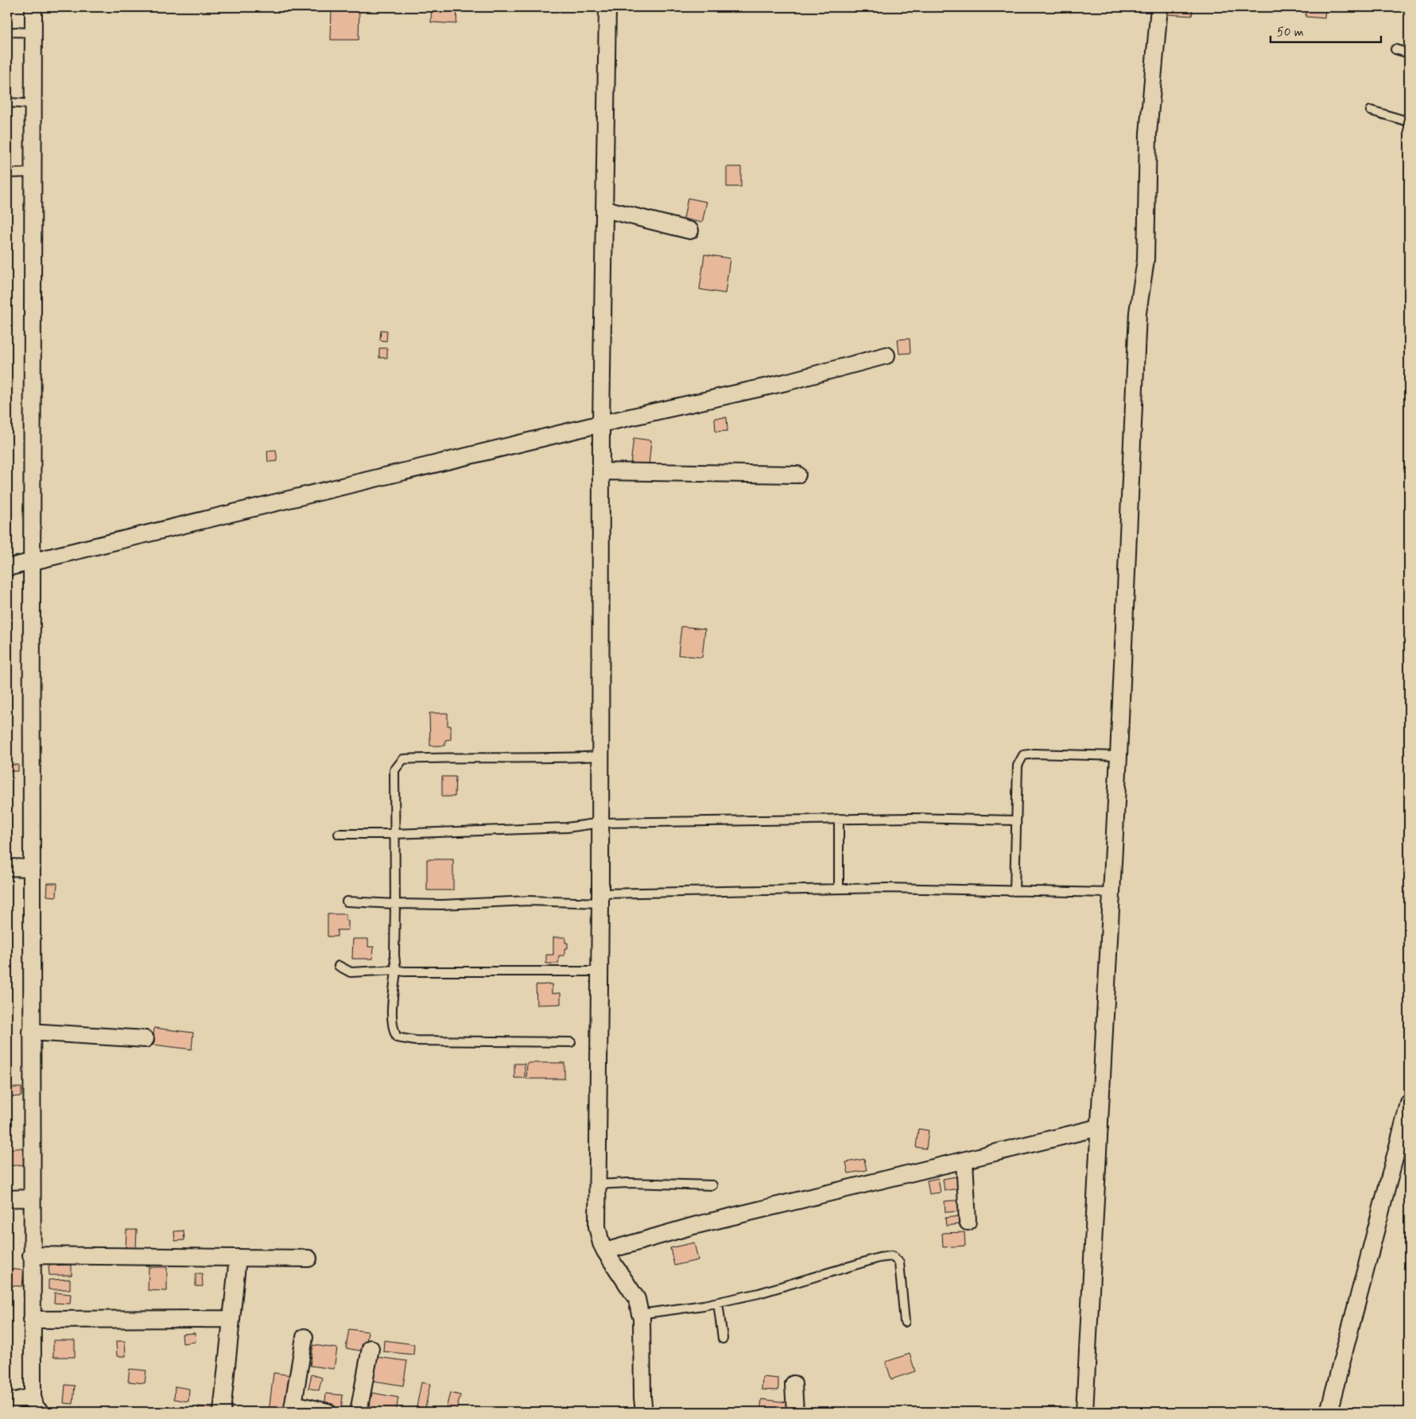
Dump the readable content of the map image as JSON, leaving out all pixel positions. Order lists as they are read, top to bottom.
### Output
{
  "scale_bar": "50 m"
}
